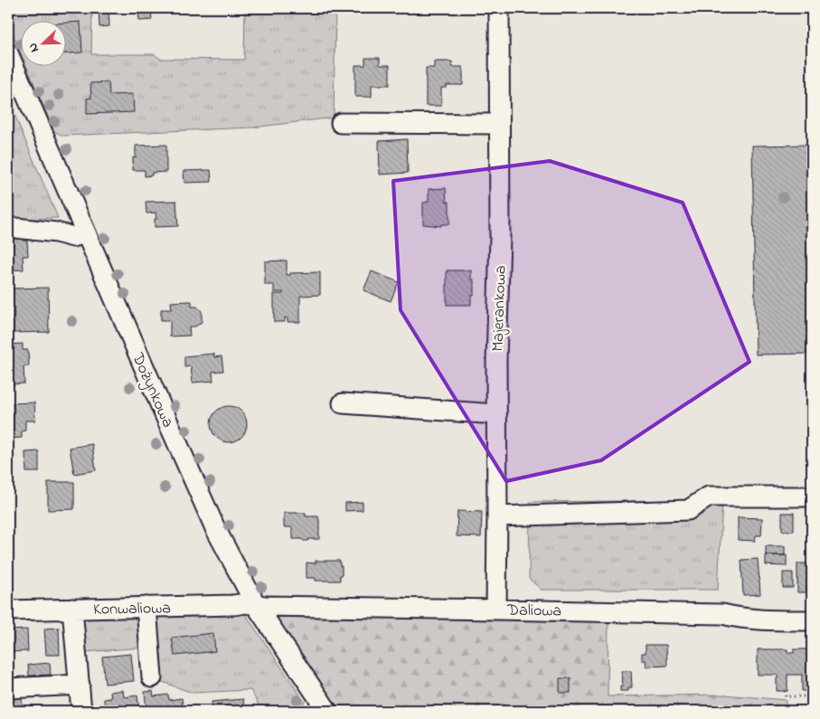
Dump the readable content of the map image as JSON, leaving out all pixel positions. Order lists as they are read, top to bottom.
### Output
{
  "streets": {
    "street": [
      "Majerankowa",
      "Dożynkowa",
      "Konwaliowa",
      "Daliowa"
    ]
  },
  "crossings": [
    ["Majerankowa", "Daliowa"],
    ["Dożynkowa", "Konwaliowa"],
    ["Dożynkowa", "Daliowa"],
    ["Konwaliowa", "Daliowa"]
  ],
  "north": "bottom left"
}
